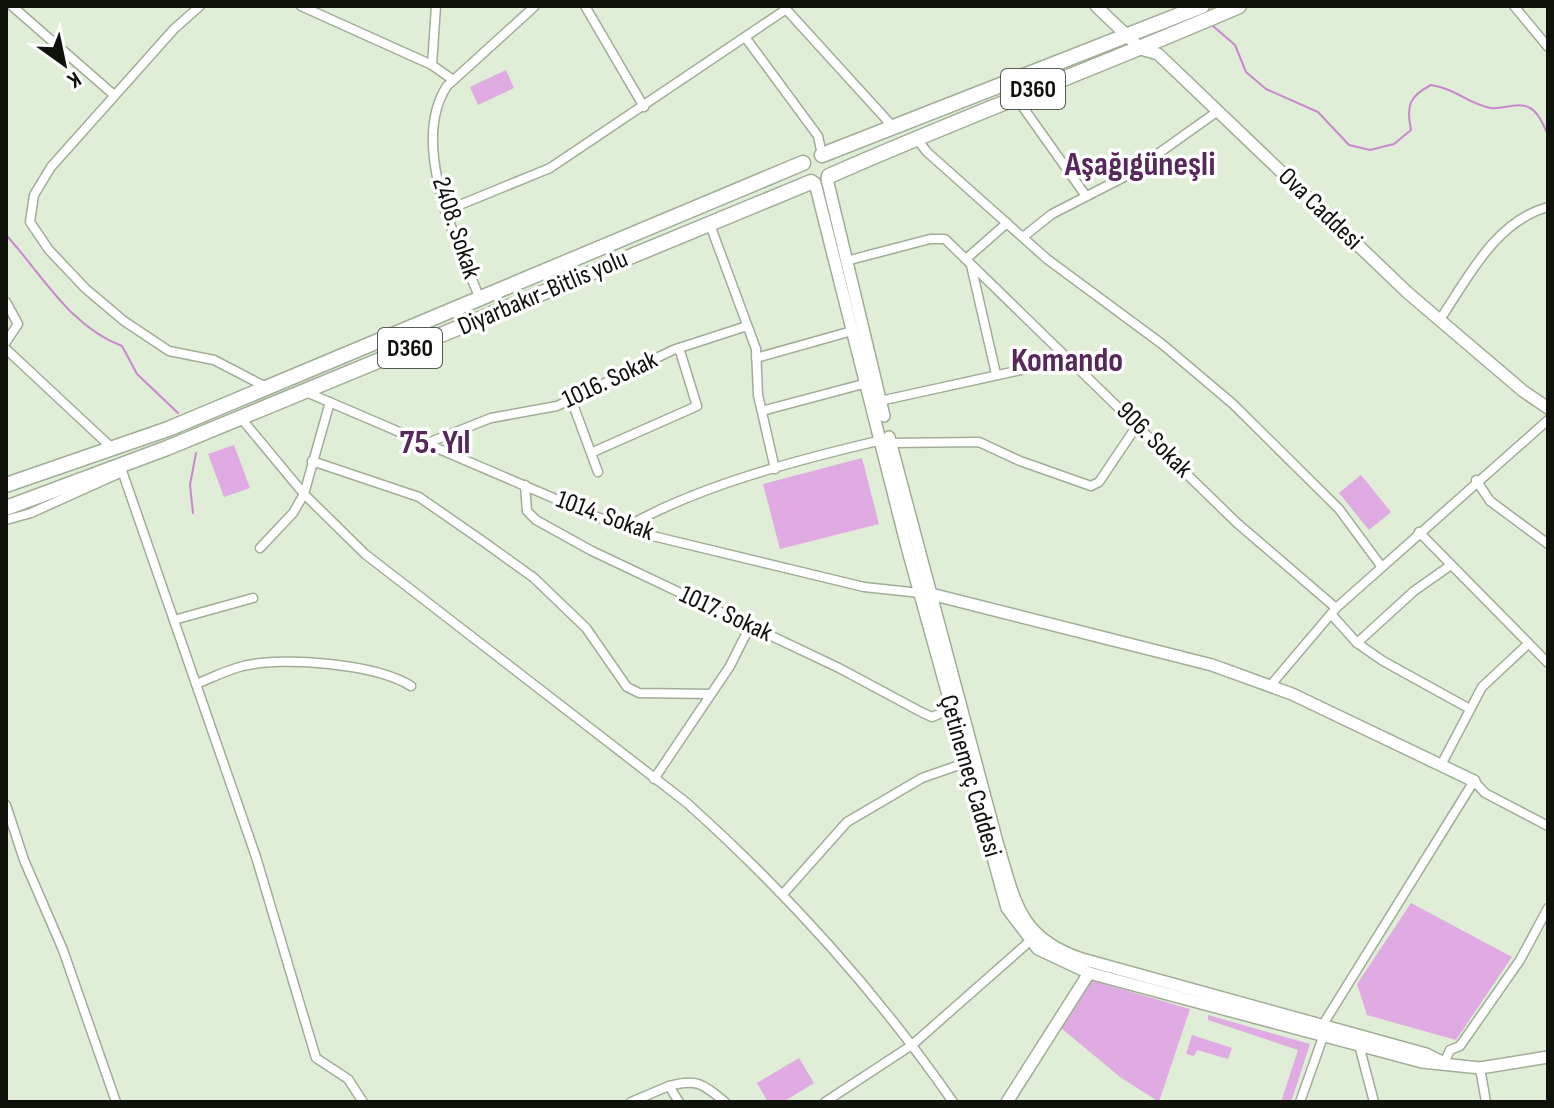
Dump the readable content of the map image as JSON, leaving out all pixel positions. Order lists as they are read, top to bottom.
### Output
{
  "streets": {
    "highway": ["D360", "Diyarbakır-Bitlis yolu"],
    "main road": ["Ova Caddesi", "Çetinemeç Caddesi"],
    "street": [
      "2408. Sokak",
      "1016. Sokak",
      "906. Sokak",
      "1014. Sokak",
      "1017. Sokak"
    ]
  },
  "crossings": [
    ["D360", "Ova Caddesi"],
    ["D360", "Diyarbakır-Bitlis yolu"],
    ["D360", "Çetinemeç Caddesi"],
    ["Ova Caddesi", "Diyarbakır-Bitlis yolu"],
    ["2408. Sokak", "Diyarbakır-Bitlis yolu"],
    ["Diyarbakır-Bitlis yolu", "1014. Sokak"],
    ["Diyarbakır-Bitlis yolu", "Çetinemeç Caddesi"],
    ["1016. Sokak", "1014. Sokak"],
    ["906. Sokak", "Çetinemeç Caddesi"],
    ["1014. Sokak", "1017. Sokak"],
    ["1014. Sokak", "Çetinemeç Caddesi"],
    ["1017. Sokak", "Çetinemeç Caddesi"]
  ],
  "districts": ["Aşağıgüneşli", "Komando", "75. Yıl"],
  "north": "bottom right"
}
